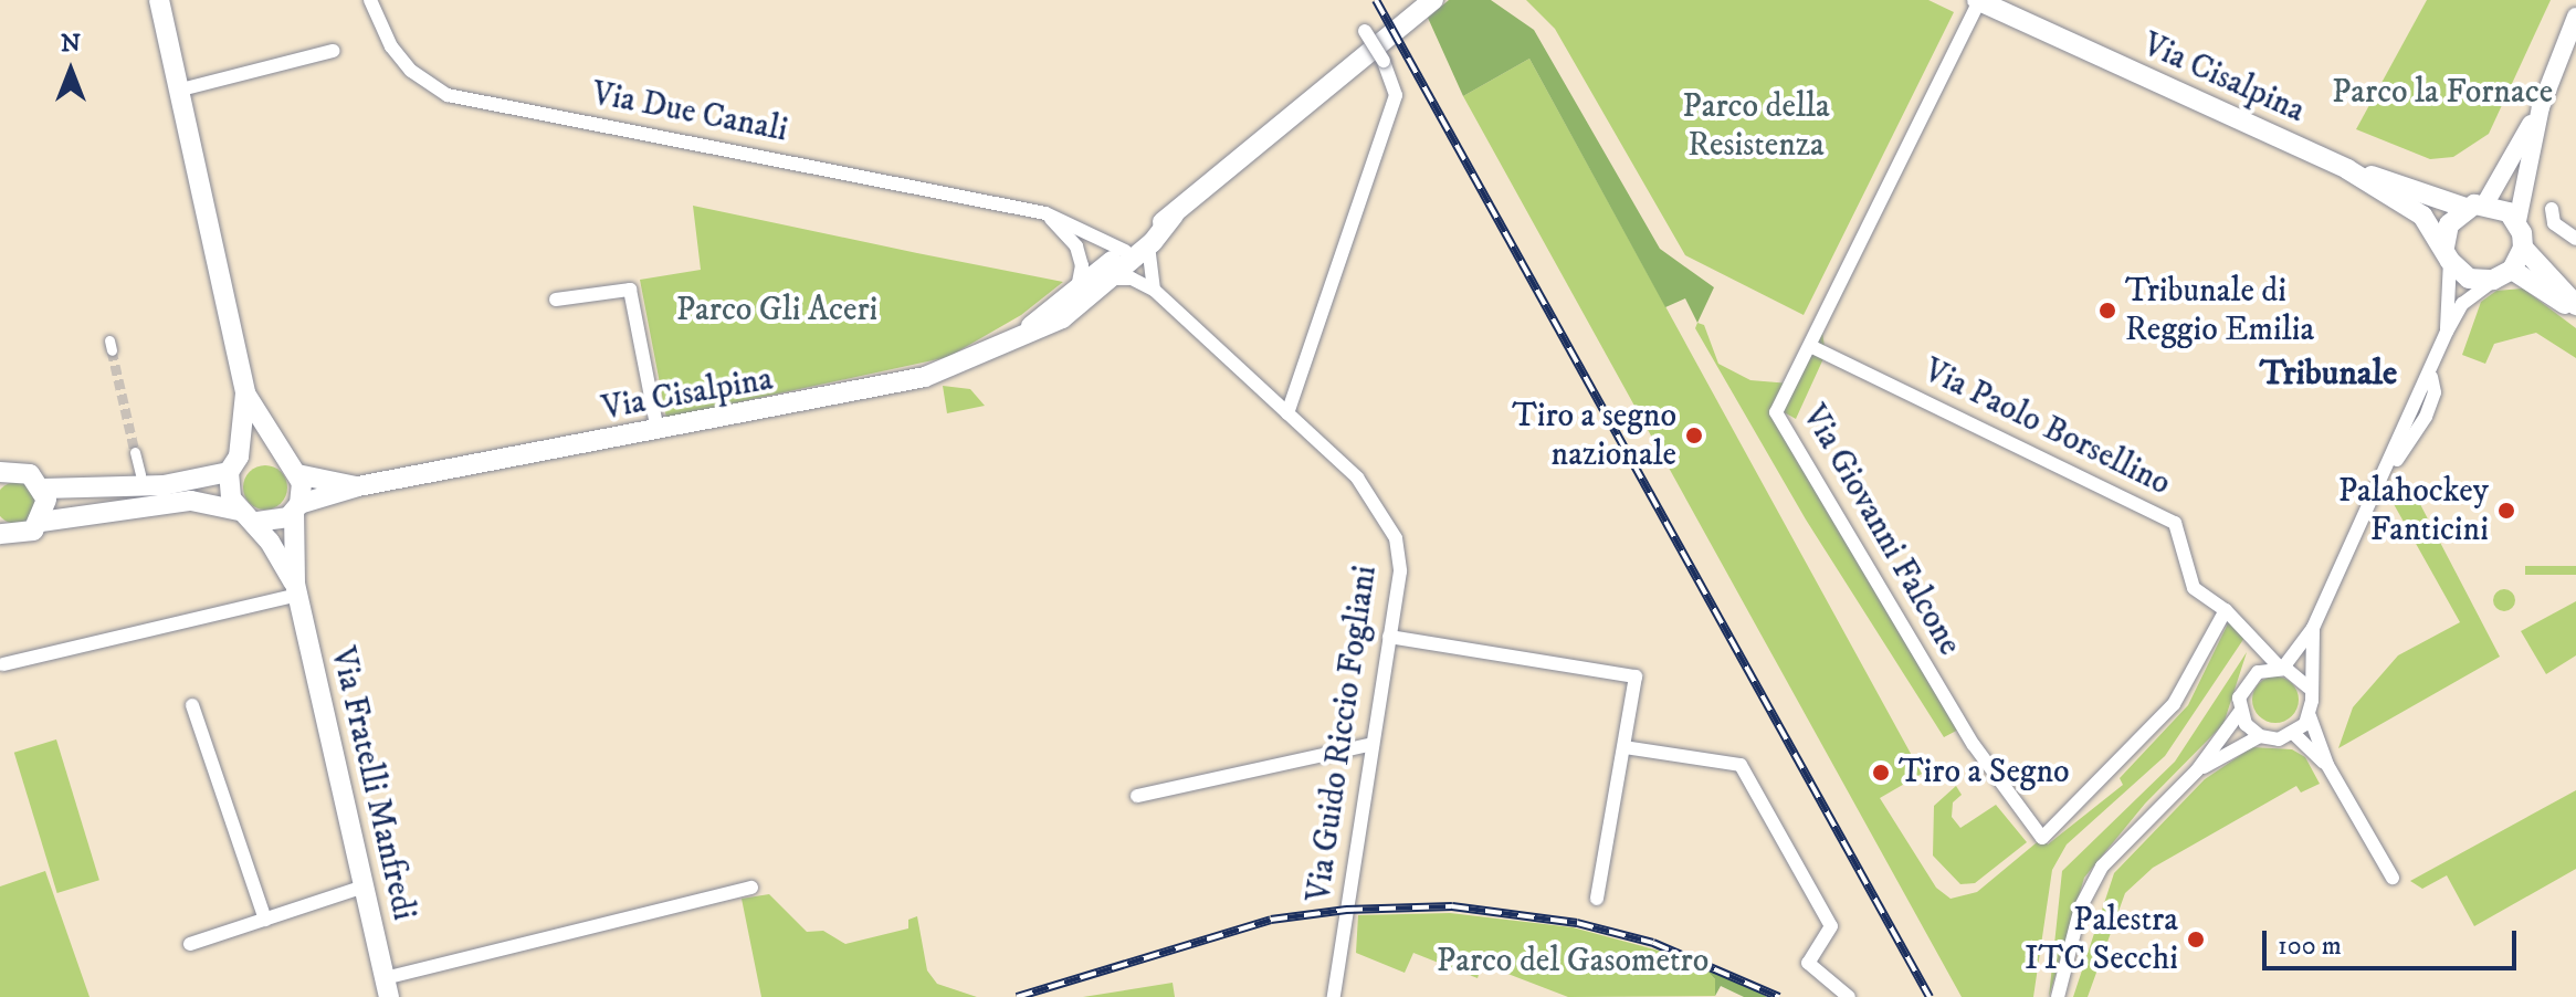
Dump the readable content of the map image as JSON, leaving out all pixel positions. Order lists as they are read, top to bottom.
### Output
{
  "streets": {
    "main road": ["Via Cisalpina", "Via Fratelli Manfredi"],
    "street": [
      "Via Due Canali",
      "Via Paolo Borsellino",
      "Via Giovanni Falcone",
      "Via Guido Riccio Fogliani"
    ]
  },
  "crossings": [
    ["Via Cisalpina", "Via Due Canali"],
    ["Via Cisalpina", "Via Giovanni Falcone"],
    ["Via Cisalpina", "Via Guido Riccio Fogliani"],
    ["Via Cisalpina", "Via Fratelli Manfredi"],
    ["Via Paolo Borsellino", "Via Giovanni Falcone"]
  ],
  "districts": ["Tribunale"],
  "parks": [
    "Parco la Fornace",
    "Parco della Resistenza",
    "Parco Gli Aceri",
    "Parco del Gasometro"
  ],
  "places": [
    "Tribunale di Reggio Emilia",
    "Tiro a segno nazionale",
    "Palahockey Fanticini",
    "Tiro a Segno",
    "Palestra ITC Secchi"
  ],
  "scale_bar": "100 m",
  "north": "top"
}
